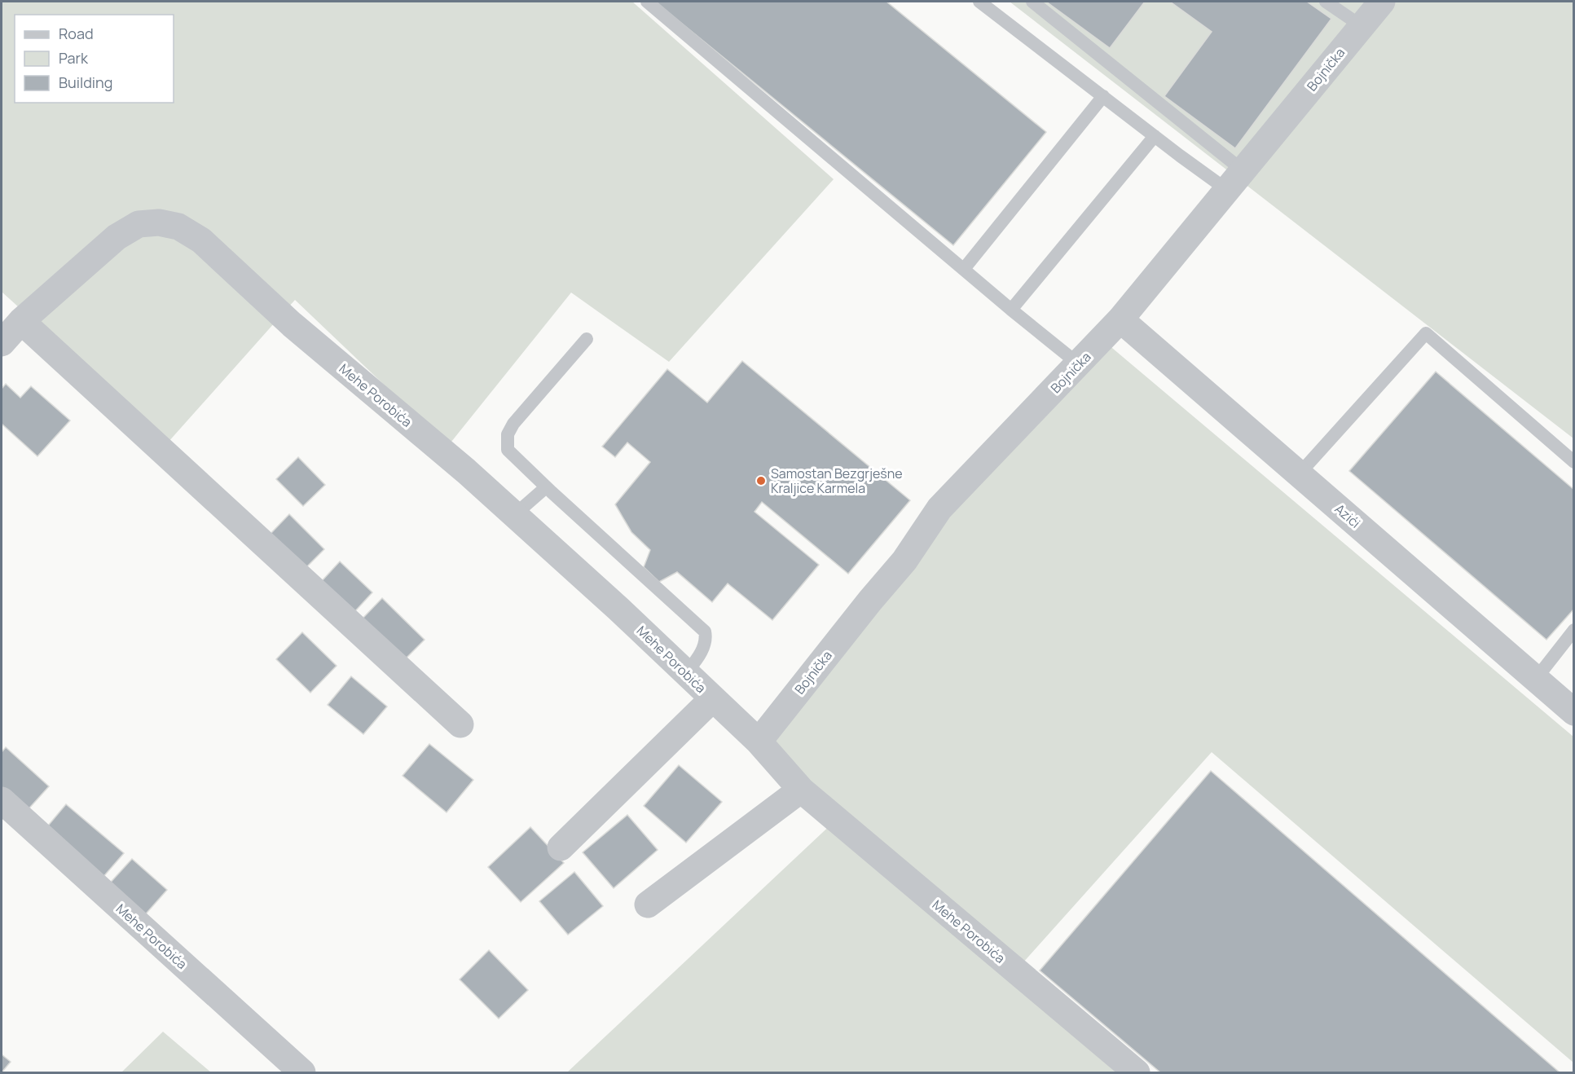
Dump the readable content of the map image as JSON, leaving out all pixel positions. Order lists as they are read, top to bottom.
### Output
{
  "streets": {
    "street": ["Bojnička", "Mehe Porobića", "Azići"]
  },
  "crossings": [
    ["Bojnička", "Mehe Porobića"],
    ["Bojnička", "Azići"]
  ],
  "places": ["Samostan Bezgrješne Kraljice Karmela"],
  "legend": ["Road", "Park", "Building"]
}
